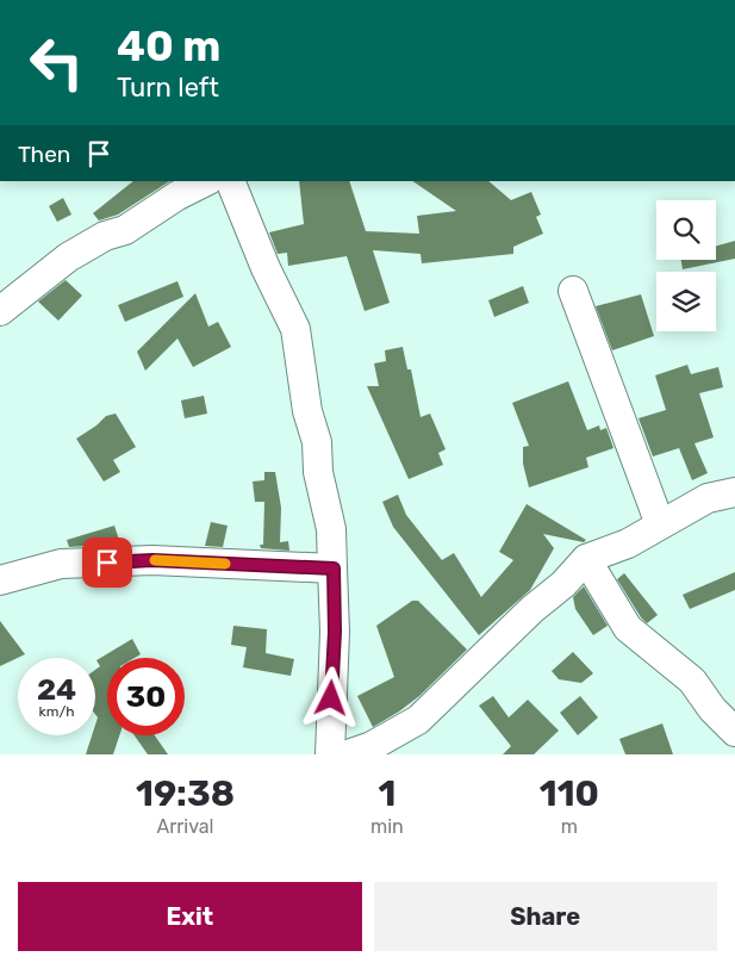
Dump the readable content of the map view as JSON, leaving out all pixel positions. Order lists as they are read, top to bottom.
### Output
{
  "page": {
    "turn": ["40 m", "Turn left"],
    "then": "Then",
    "speed": "24 km/h",
    "limit": "30",
    "eta": [
      "19:38",
      "Arrival",
      "1",
      "min",
      "110",
      "m"
    ],
    "buttons": ["Exit", "Share"]
  }
}
